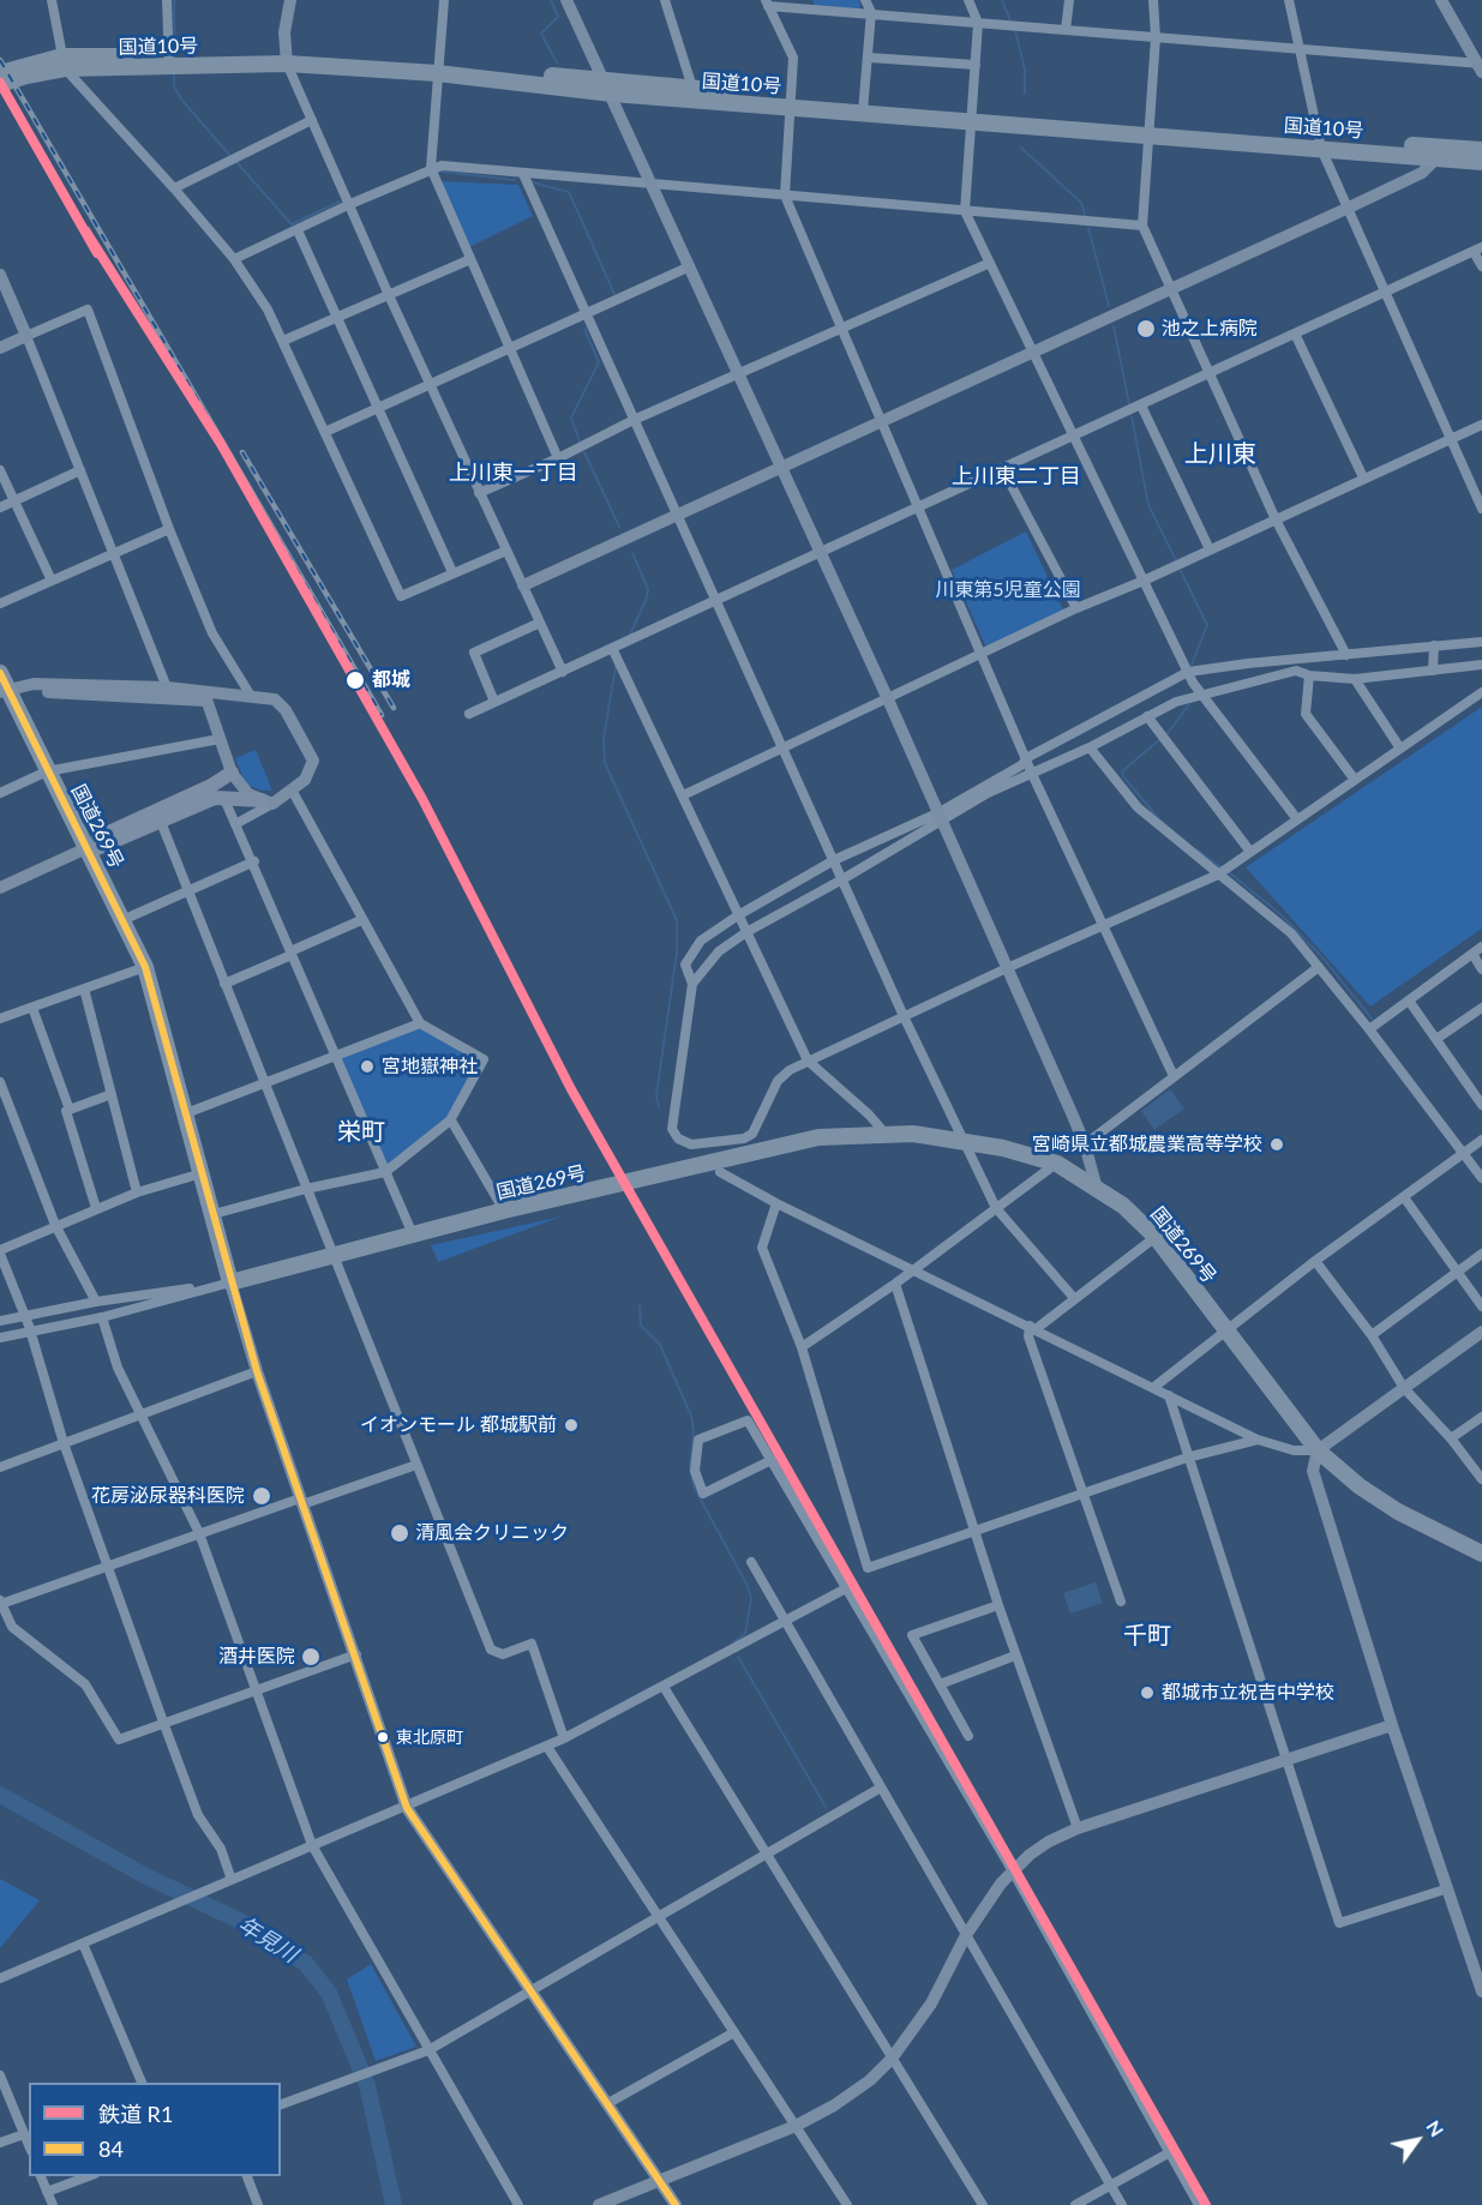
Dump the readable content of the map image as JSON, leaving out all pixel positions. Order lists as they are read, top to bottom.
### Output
{
  "streets": {
    "highway": ["国道10号", "国道269号"]
  },
  "districts": [
    "上川東",
    "上川東一丁目",
    "上川東二丁目",
    "栄町",
    "千町"
  ],
  "water": ["年見川"],
  "parks": ["川東第5児童公園"],
  "places": [
    "池之上病院",
    "都城",
    "宮地嶽神社",
    "宮崎県立都城農業高等学校",
    "イオンモール 都城駅前",
    "花房泌尿器科医院",
    "清風会クリニック",
    "酒井医院",
    "都城市立祝吉中学校",
    "東北原町"
  ],
  "lines": ["rail line R1", "transit line 84"],
  "legend": ["鉄道 R1", "84"],
  "north": "top right"
}
